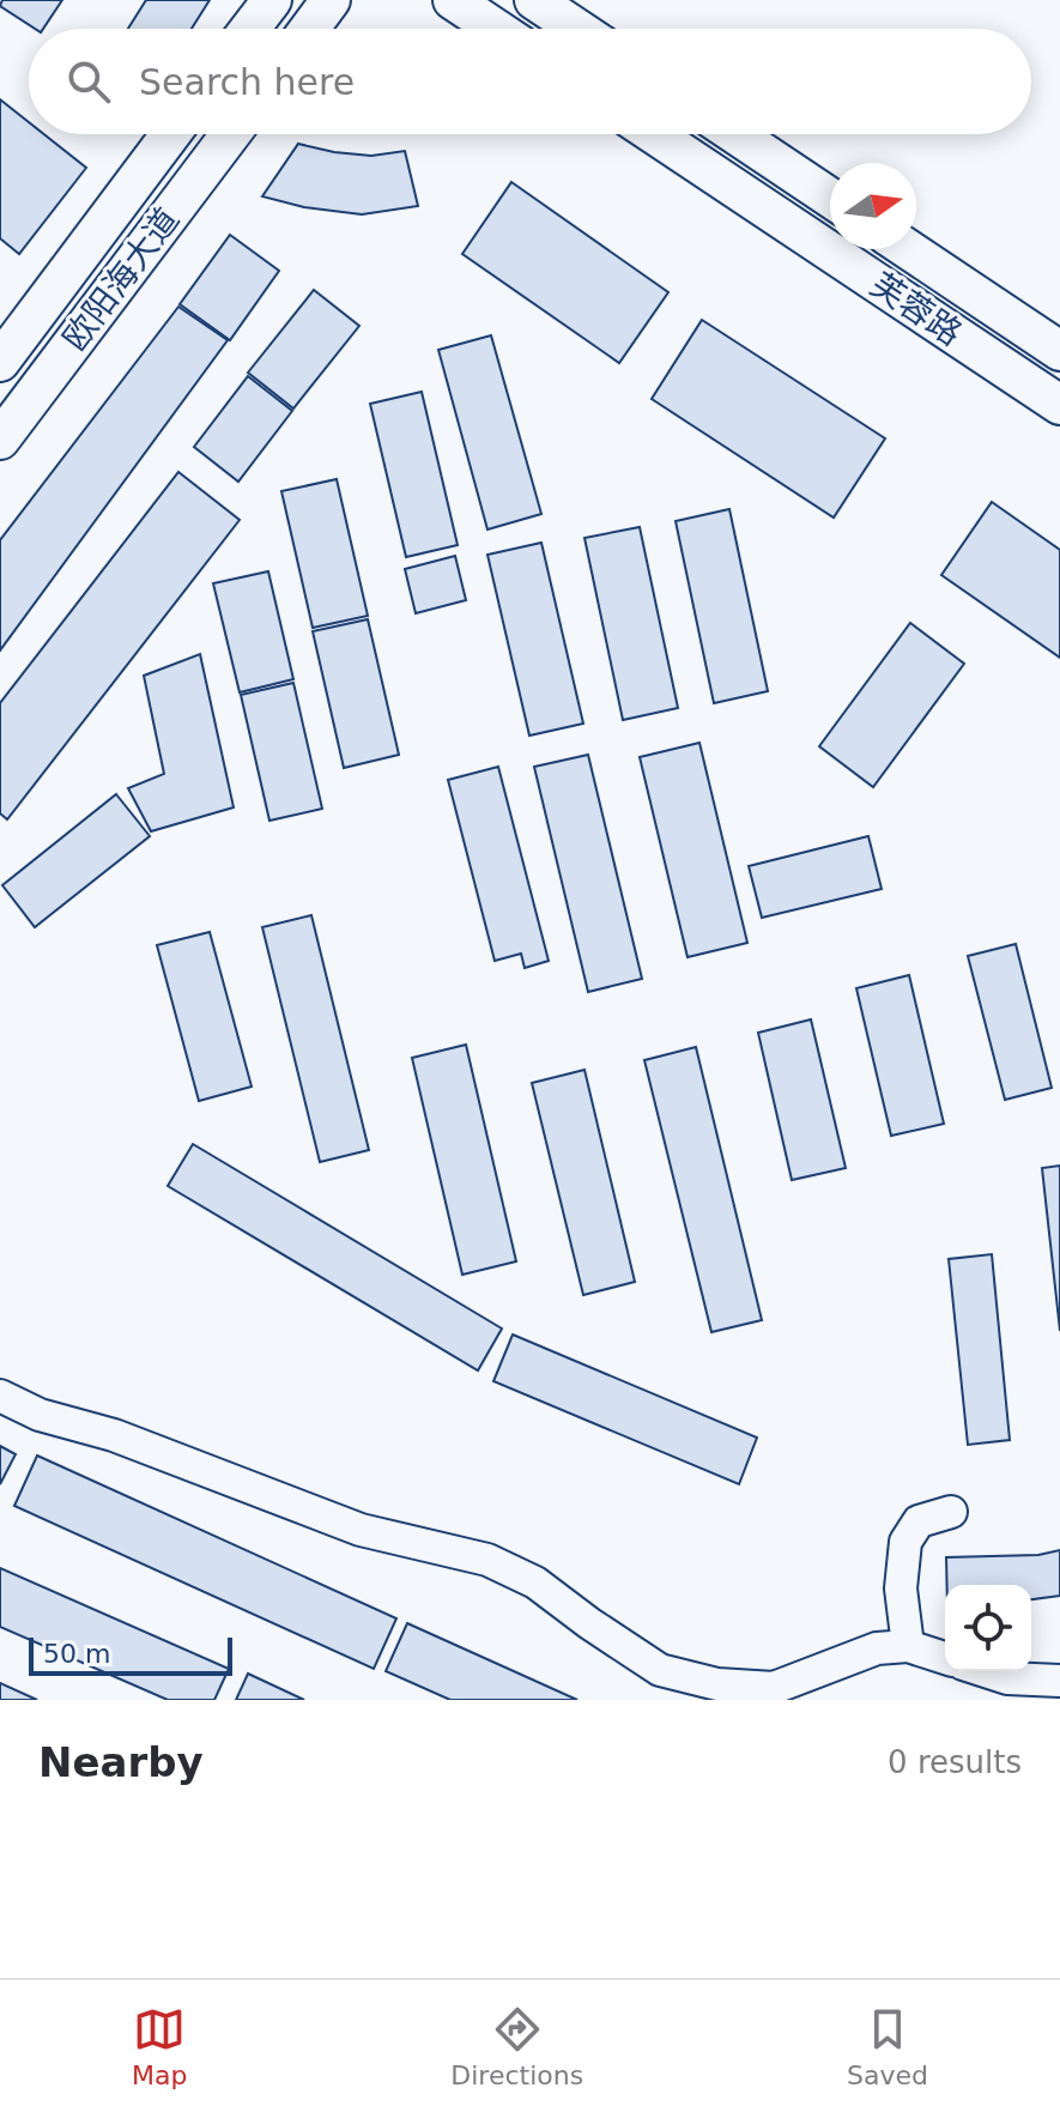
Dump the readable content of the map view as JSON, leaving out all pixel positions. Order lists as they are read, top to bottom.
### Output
{
  "streets": {
    "main road": ["欧阳海大道", "芙蓉路"]
  },
  "scale_bar": "50 m",
  "north": "right",
  "page": {
    "search": "Search here",
    "scale": "50 m",
    "heading": ["Nearby", "0 results"],
    "nav": ["Map", "Directions", "Saved"]
  }
}
